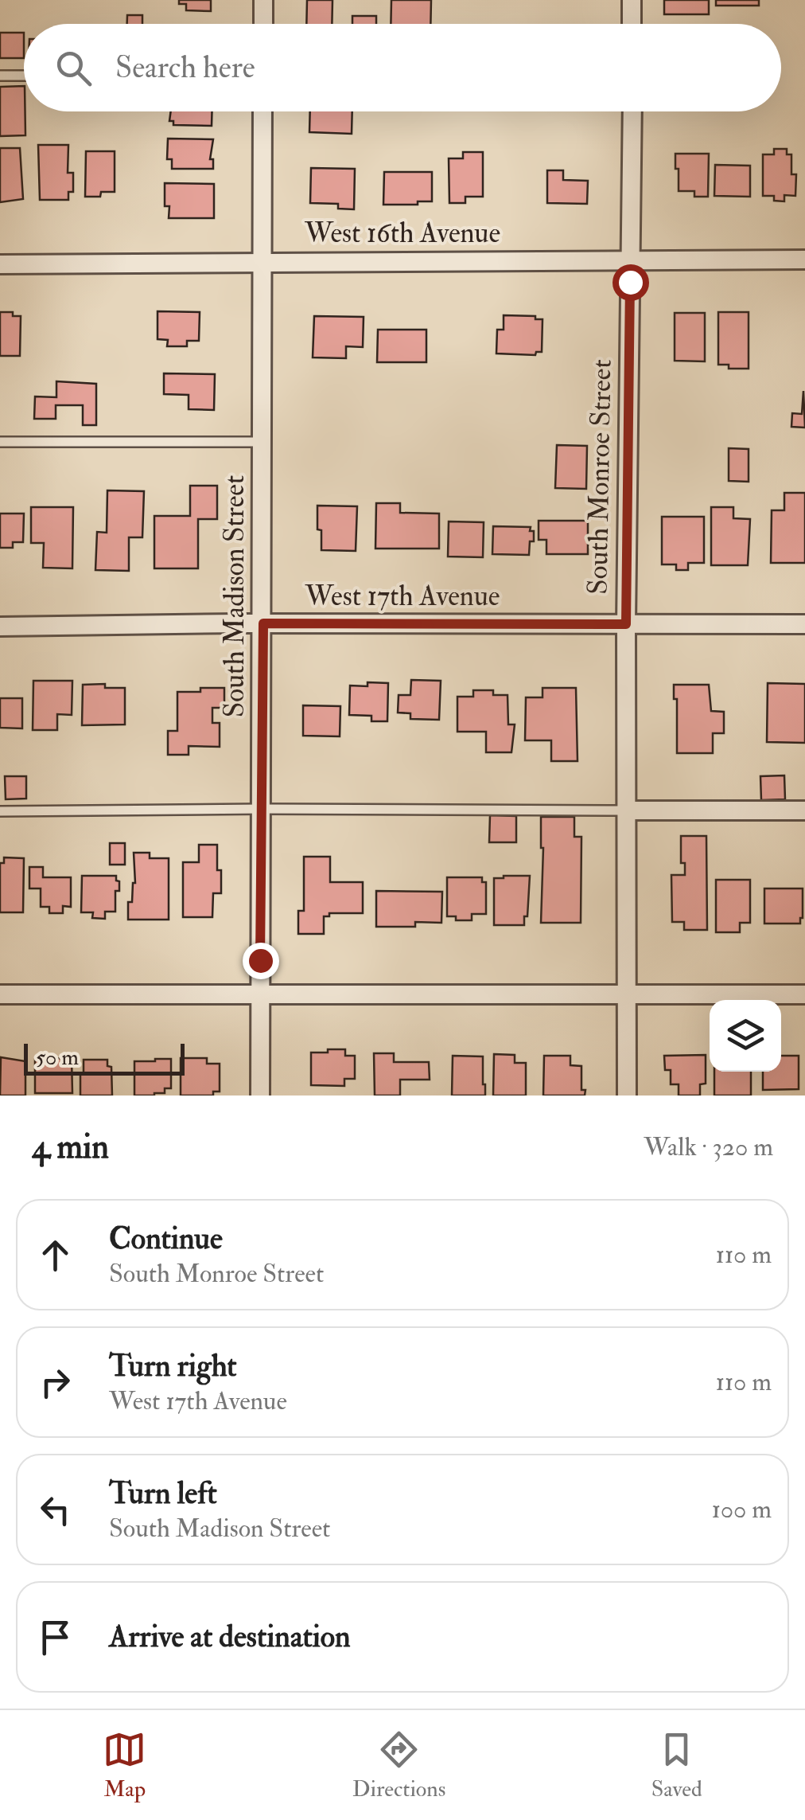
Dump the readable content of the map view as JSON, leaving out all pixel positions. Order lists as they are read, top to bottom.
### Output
{
  "streets": {
    "street": [
      "West 16th Avenue",
      "South Monroe Street",
      "South Madison Street",
      "West 17th Avenue"
    ]
  },
  "crossings": [
    ["West 16th Avenue", "South Monroe Street"],
    ["West 16th Avenue", "South Madison Street"],
    ["South Monroe Street", "West 17th Avenue"],
    ["South Madison Street", "West 17th Avenue"]
  ],
  "scale_bar": "50 m",
  "page": {
    "search": "Search here",
    "scale": "50 m",
    "heading": ["4 min", "Walk · 320 m"],
    "list": [
      ["Continue", "South Monroe Street", "110 m"],
      ["Turn right", "West 17th Avenue", "110 m"],
      ["Turn left", "South Madison Street", "100 m"],
      "Arrive at destination"
    ],
    "nav": ["Map", "Directions", "Saved"]
  }
}
